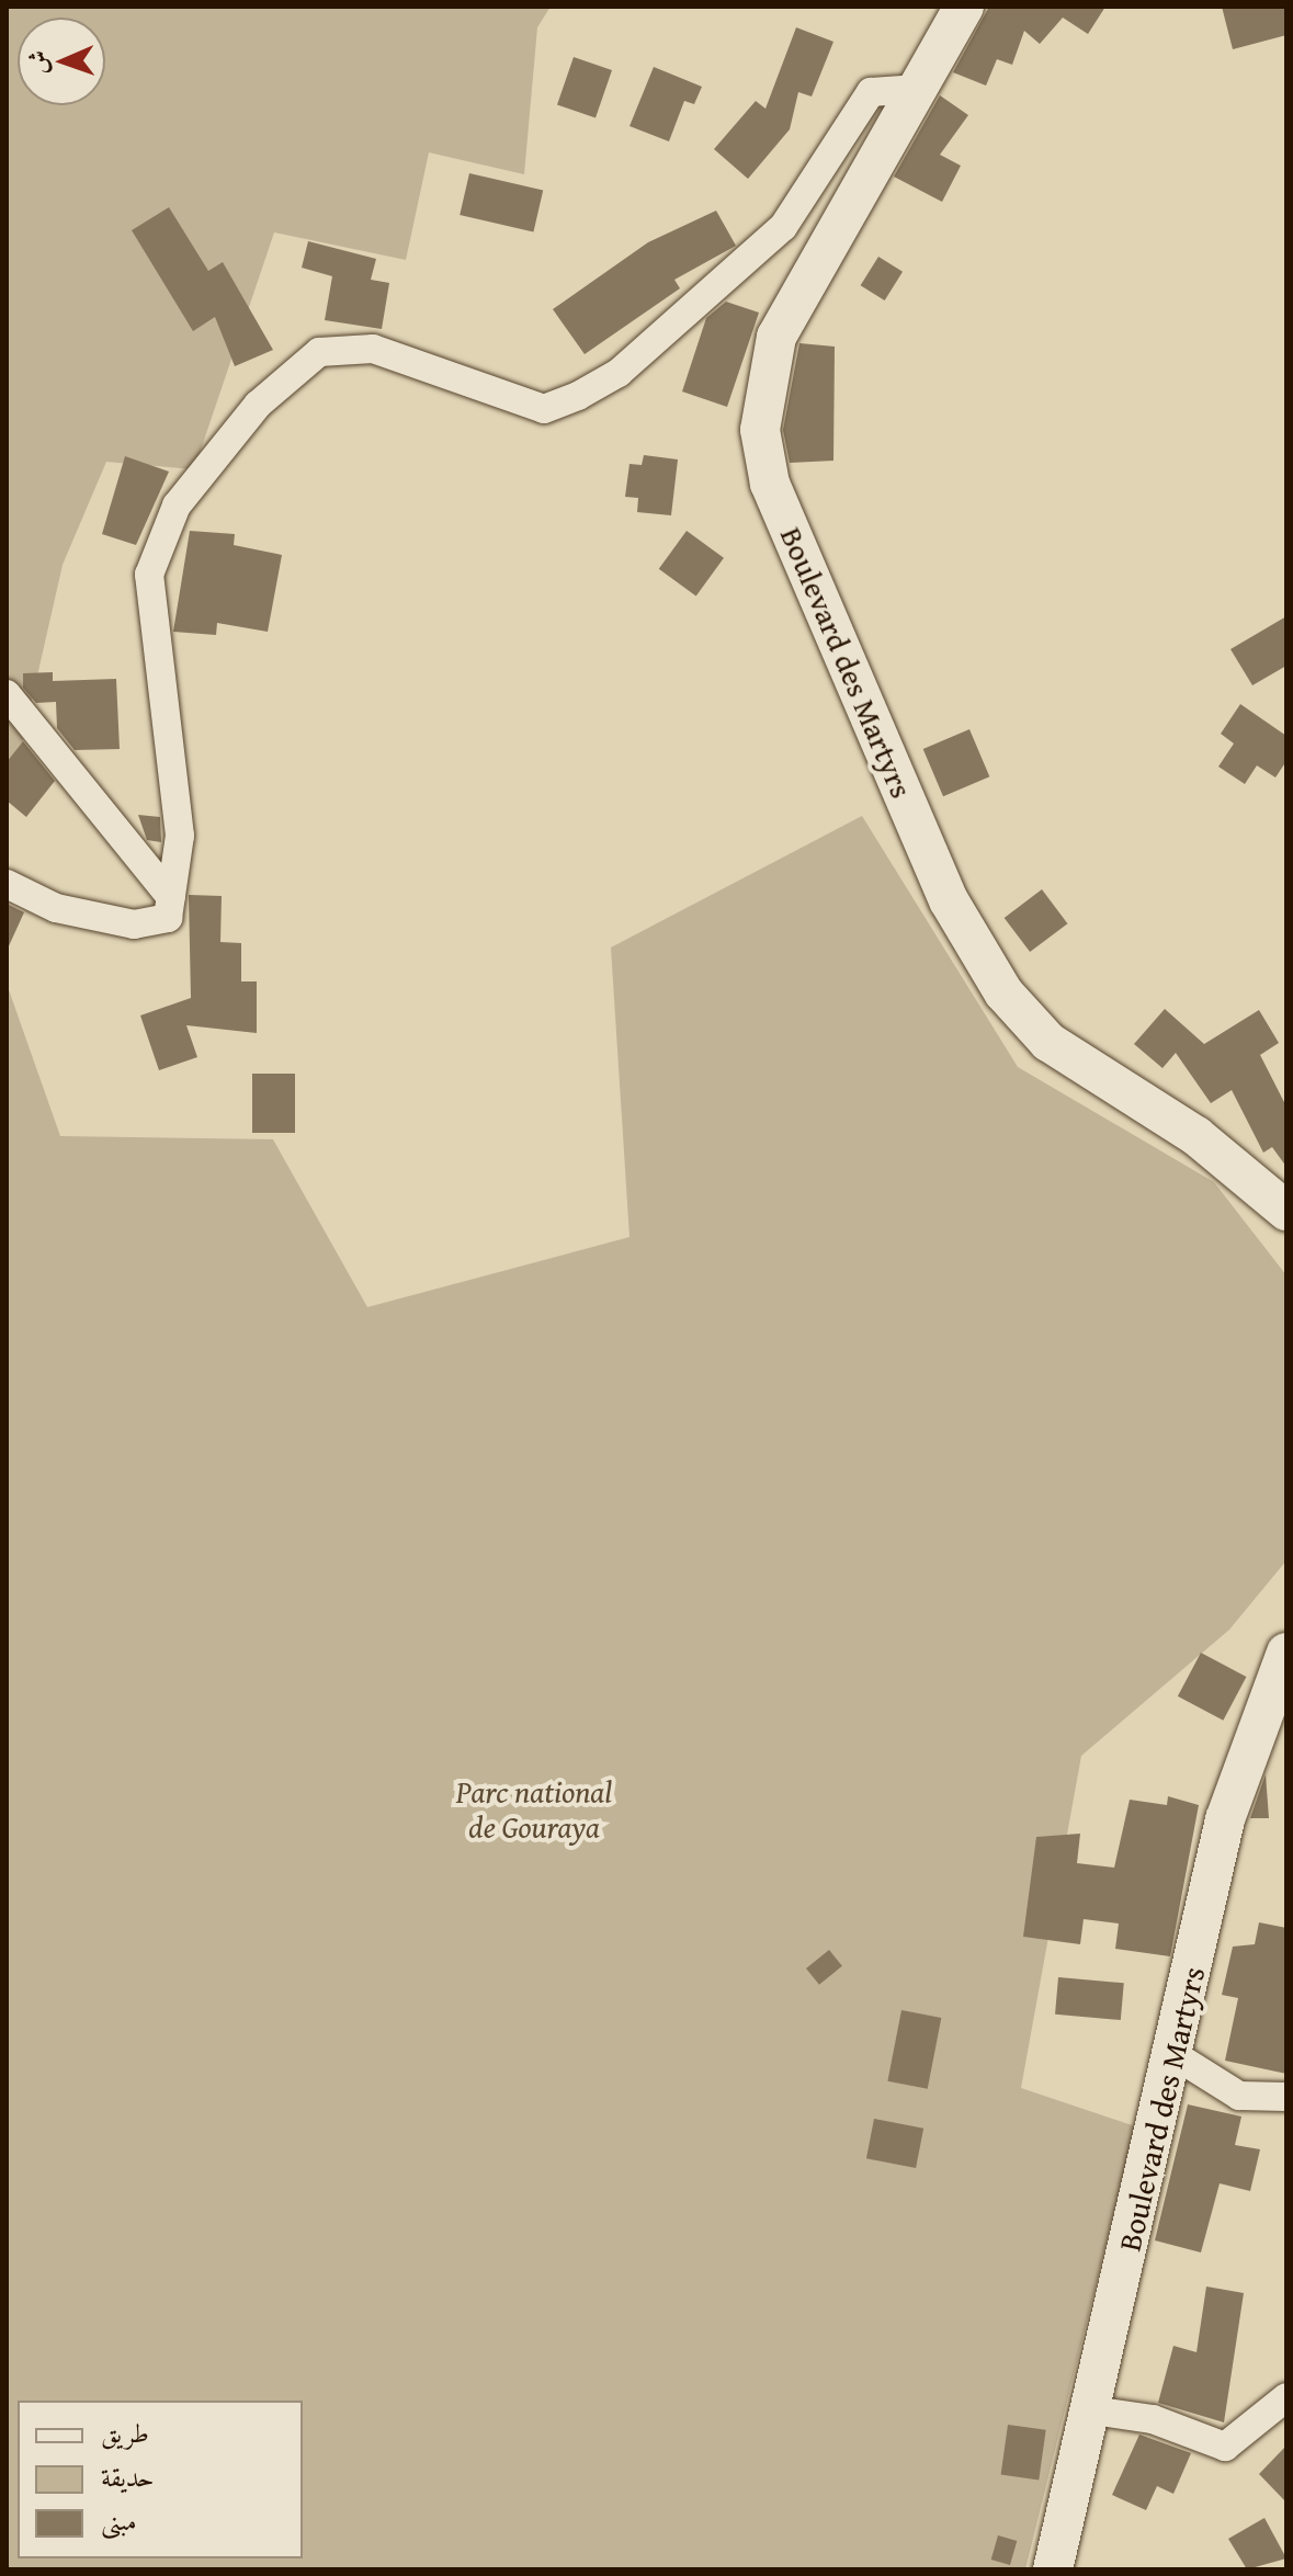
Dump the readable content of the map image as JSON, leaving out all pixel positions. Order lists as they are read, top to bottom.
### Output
{
  "streets": {
    "main road": ["Boulevard des Martyrs"]
  },
  "parks": ["Parc national de Gouraya"],
  "legend": ["طريق", "حديقة", "مبنى"],
  "north": "left"
}
